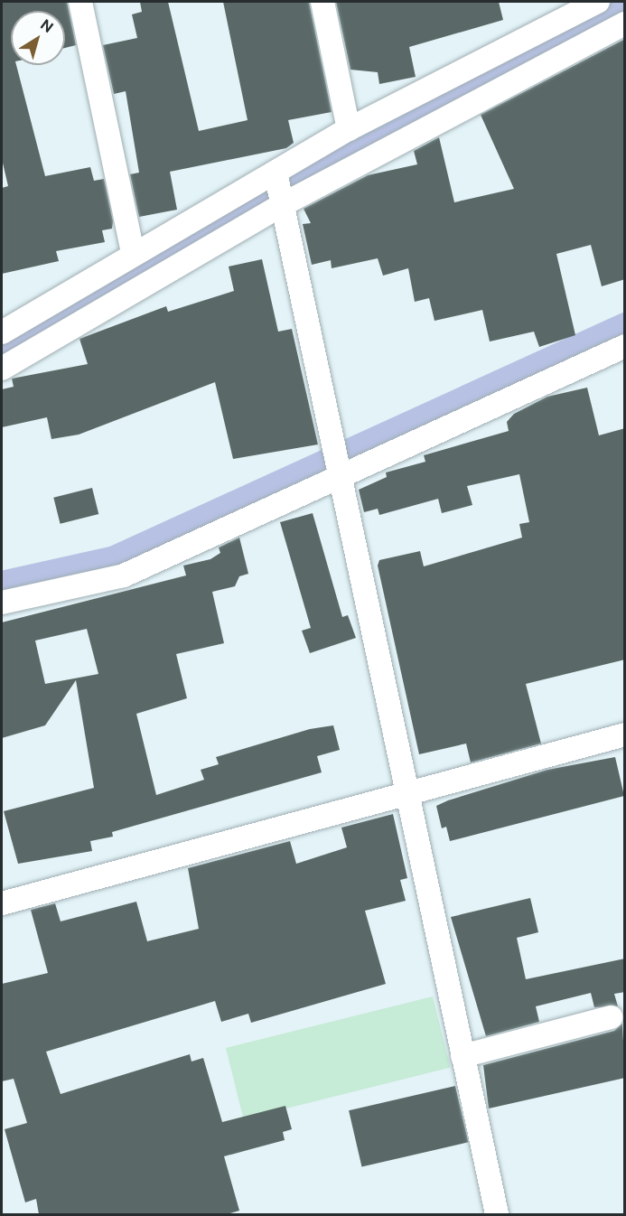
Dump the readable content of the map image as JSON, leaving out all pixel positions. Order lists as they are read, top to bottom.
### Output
{
  "north": "top right"
}
